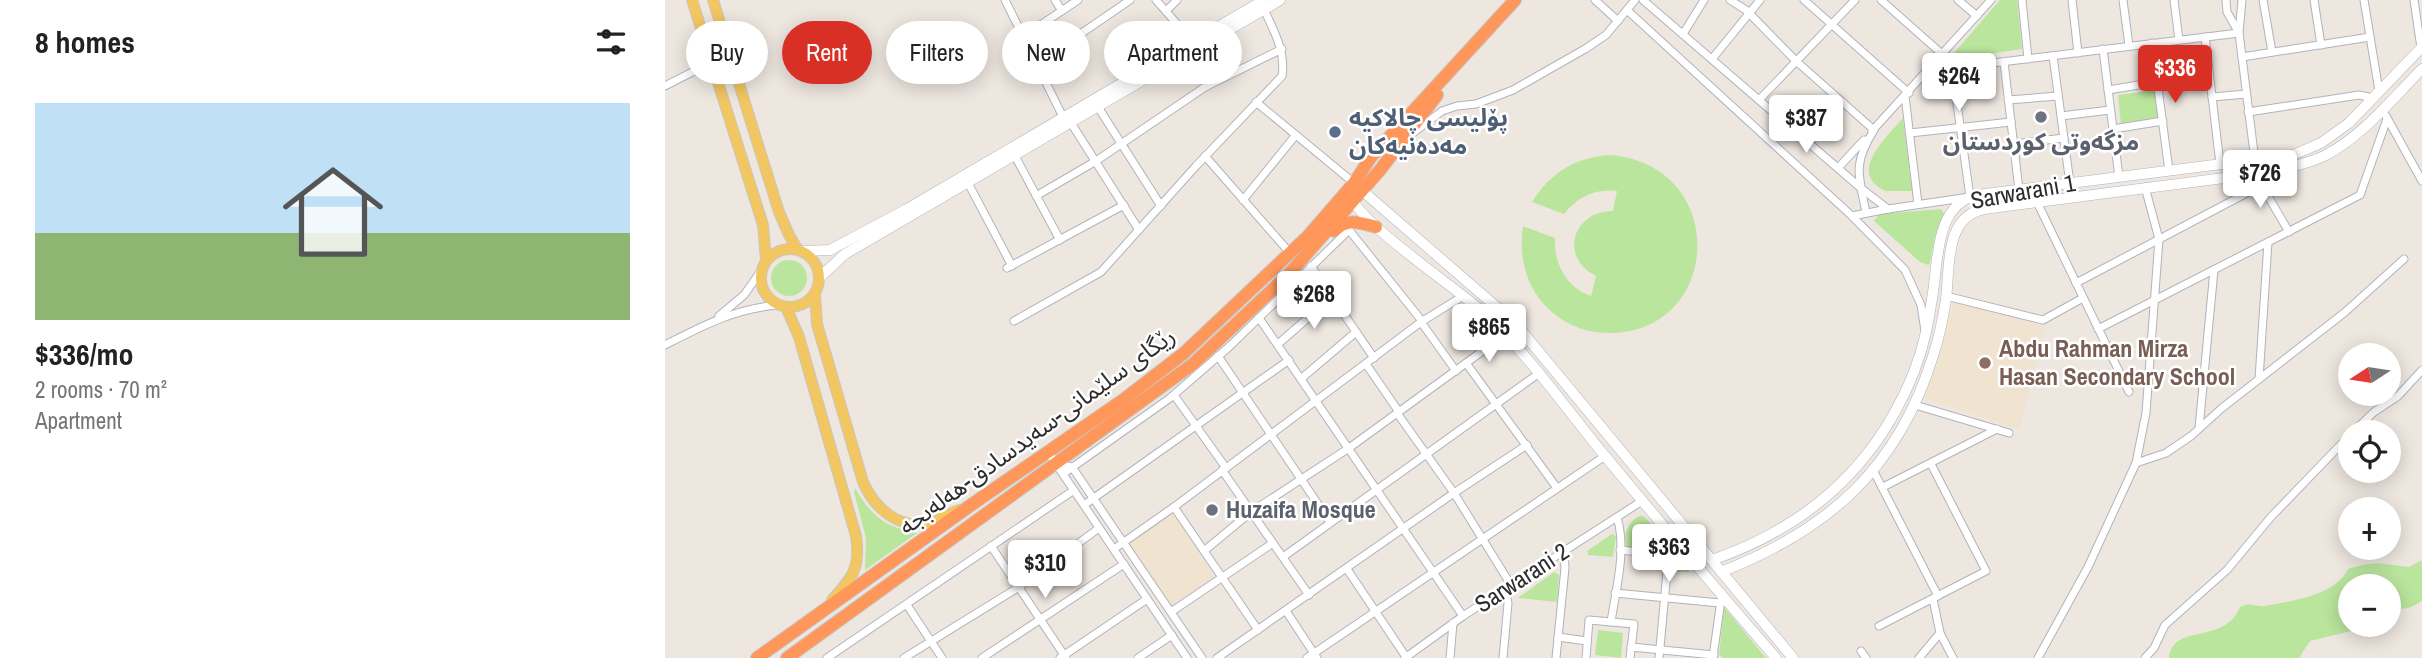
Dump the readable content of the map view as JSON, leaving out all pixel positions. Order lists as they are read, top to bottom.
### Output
{
  "streets": {
    "highway": ["رێگای سلێمانی-سەیدسادق-هەلەبجە"],
    "main road": ["Sarwarani 1"],
    "street": ["Sarwarani 2"]
  },
  "places": [
    "مزگەوتی کوردستان",
    "پۆلیسی چالاکیە مەدەنیەکان",
    "Abdu Rahman Mirza Hasan Secondary School",
    "Huzaifa Mosque"
  ],
  "north": "left",
  "page": {
    "heading": "8 homes",
    "chip": [
      "Buy",
      "Rent",
      "Filters",
      "New",
      "Apartment"
    ],
    "price": [
      "$336",
      "$264",
      "$387",
      "$726",
      "$268",
      "$865",
      "$363",
      "$310"
    ],
    "list": [
      {
        "name": "$336/mo",
        "note": "2 rooms · 70 m² · Apartment"
      }
    ],
    "map_buttons": ["+", "−"]
  }
}
